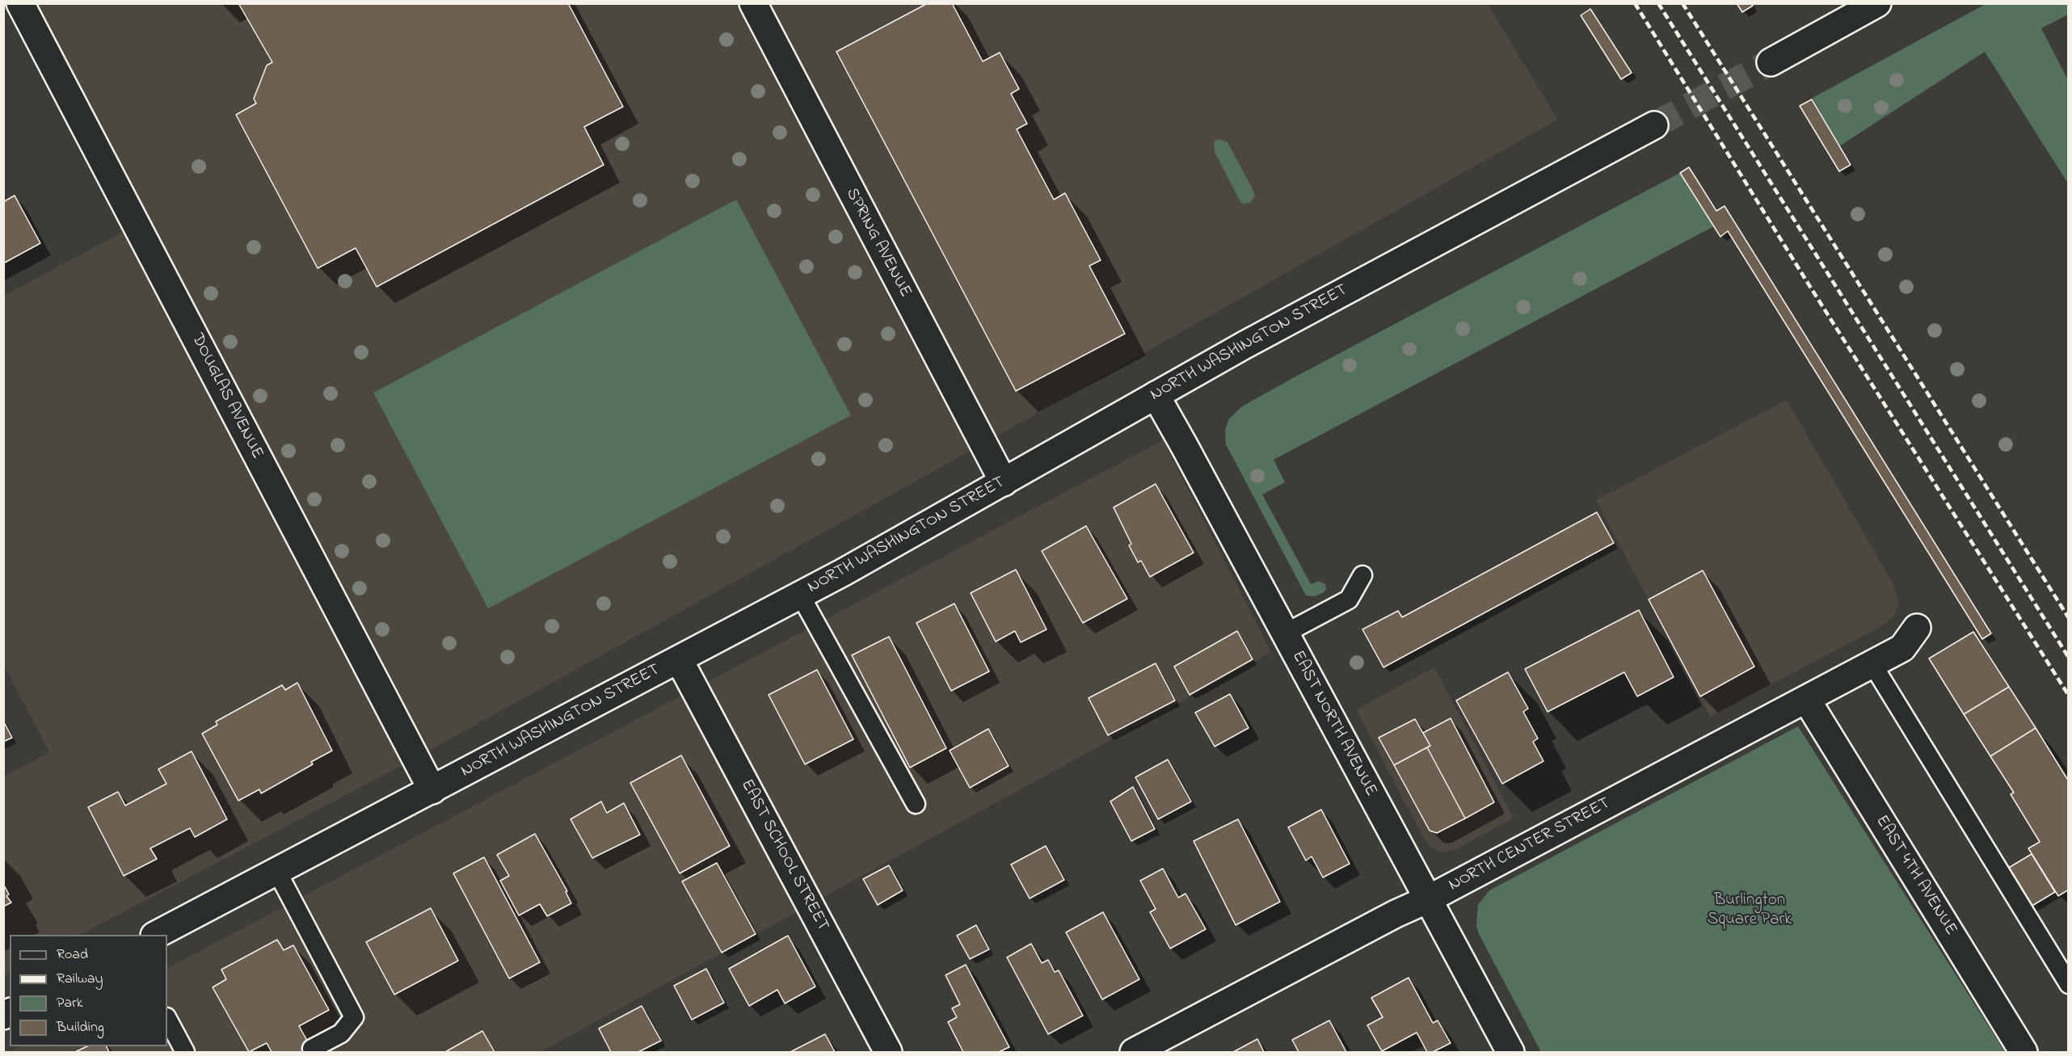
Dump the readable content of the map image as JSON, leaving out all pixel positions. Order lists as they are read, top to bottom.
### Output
{
  "streets": {
    "street": [
      "SPRING AVENUE",
      "NORTH WASHINGTON STREET",
      "DOUGLAS AVENUE",
      "EAST NORTH AVENUE",
      "NORTH CENTER STREET",
      "EAST SCHOOL STREET",
      "EAST 4TH AVENUE"
    ]
  },
  "crossings": [
    ["SPRING AVENUE", "NORTH WASHINGTON STREET"],
    ["NORTH WASHINGTON STREET", "DOUGLAS AVENUE"],
    ["NORTH WASHINGTON STREET", "EAST NORTH AVENUE"],
    ["NORTH WASHINGTON STREET", "EAST SCHOOL STREET"],
    ["EAST NORTH AVENUE", "NORTH CENTER STREET"],
    ["NORTH CENTER STREET", "EAST 4TH AVENUE"]
  ],
  "parks": ["Burlington Square Park"],
  "legend": [
    "Road",
    "Railway",
    "Park",
    "Building"
  ]
}
